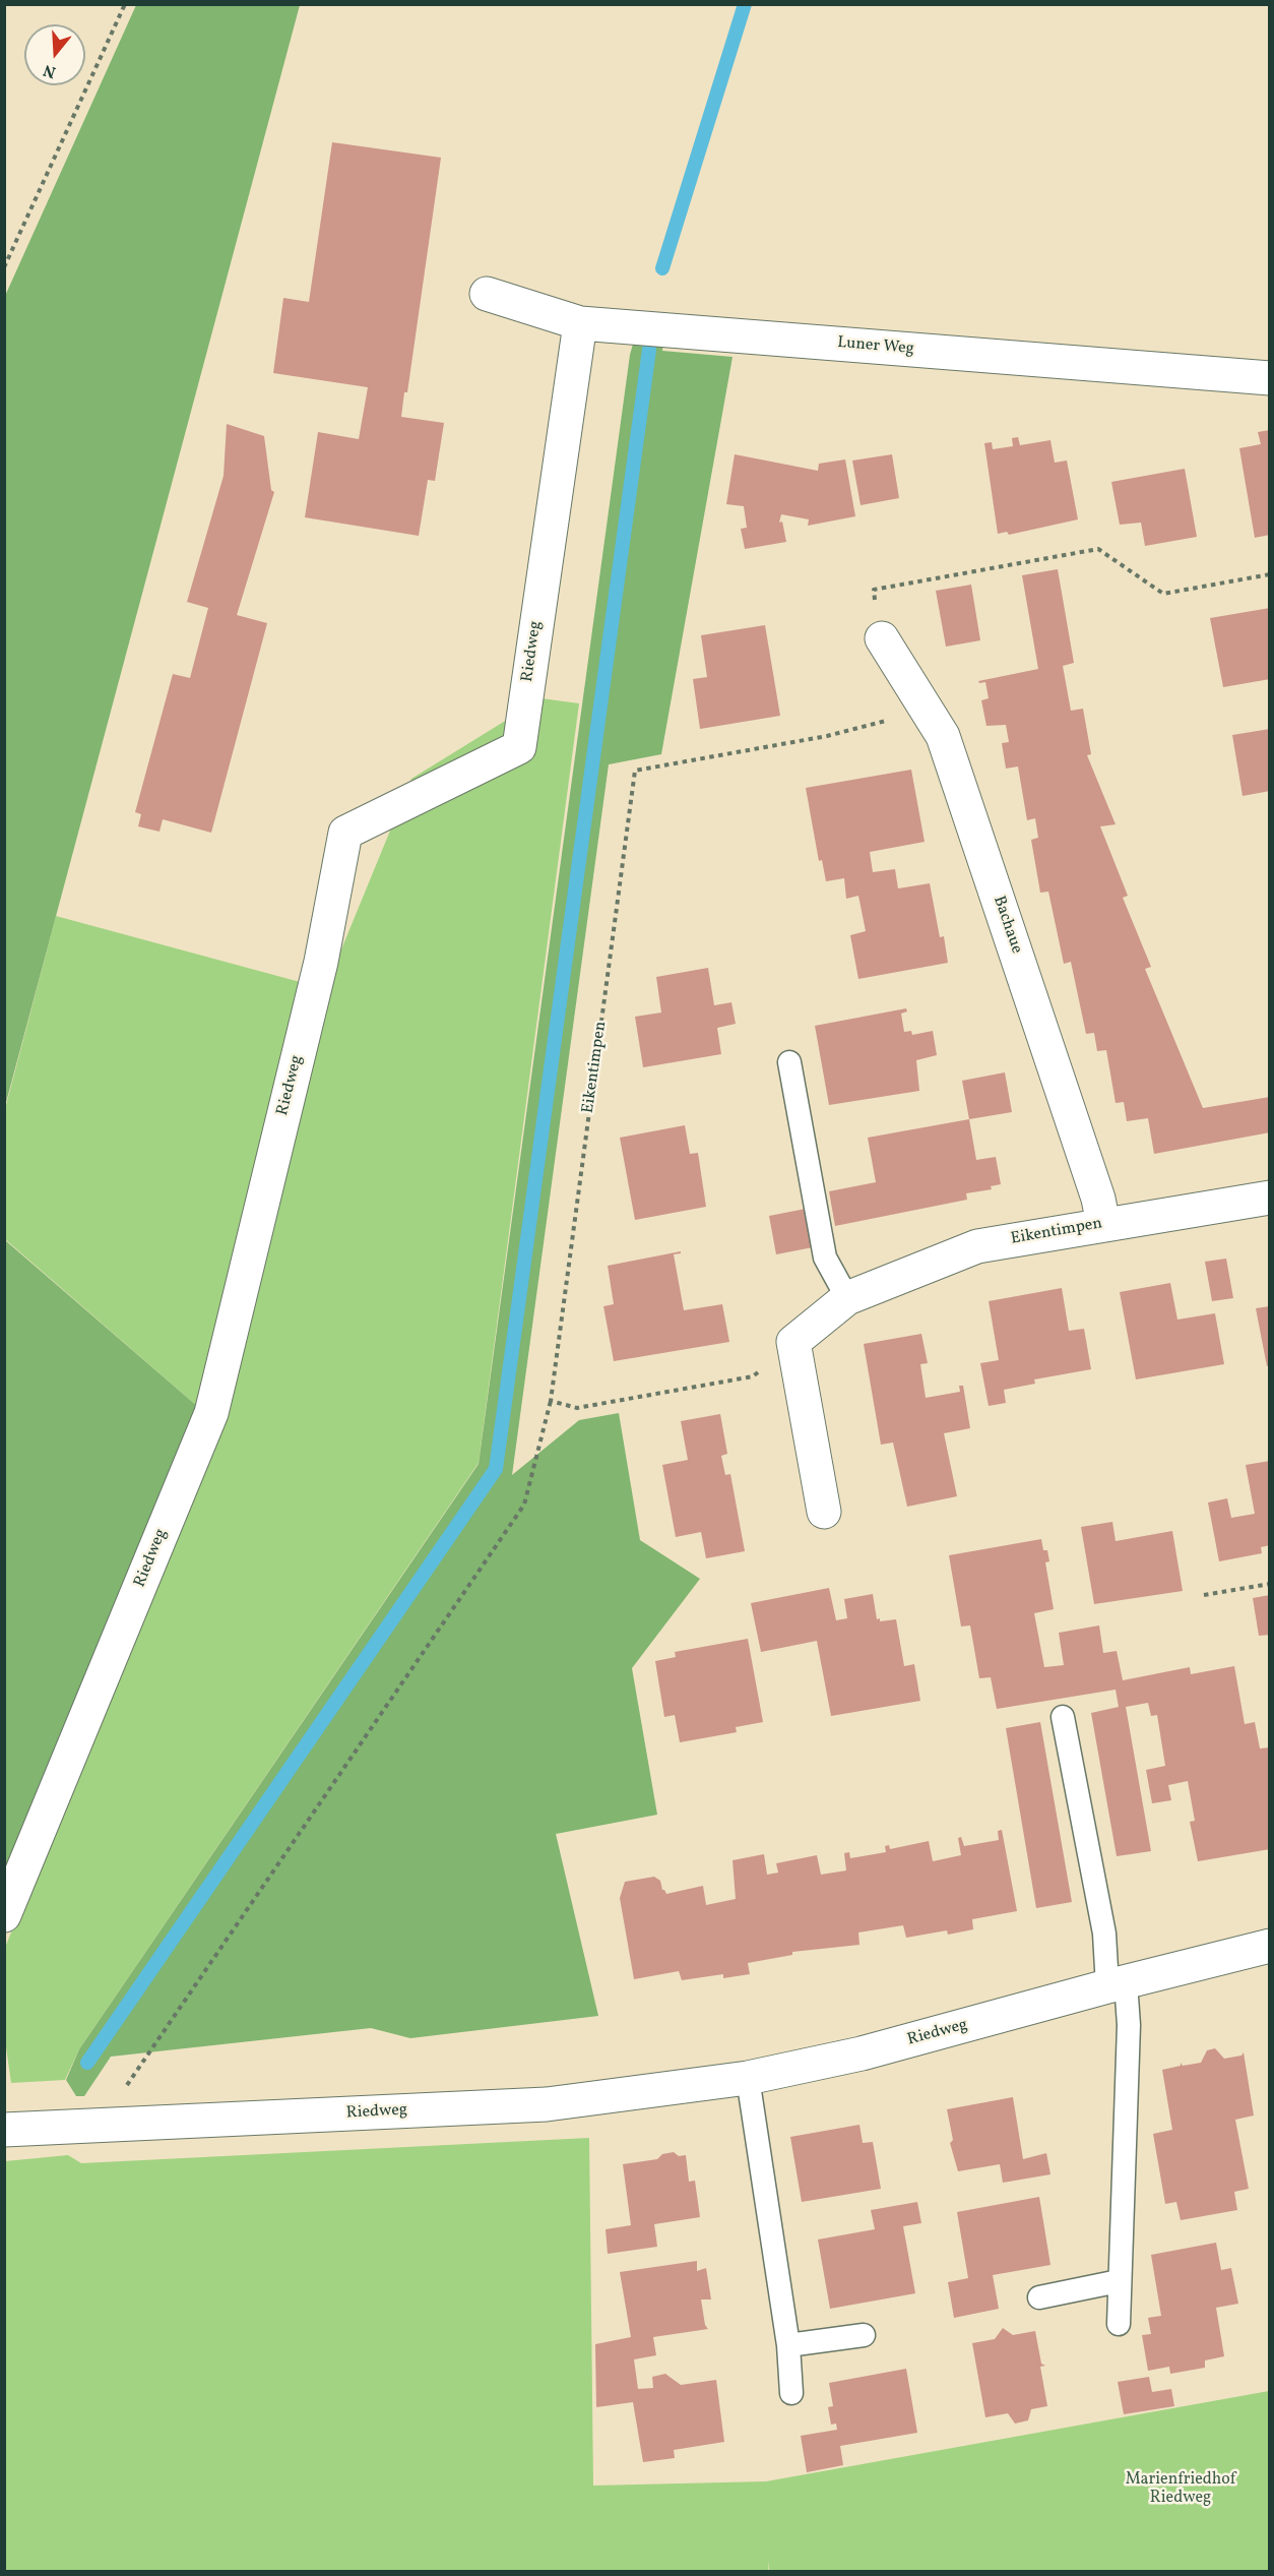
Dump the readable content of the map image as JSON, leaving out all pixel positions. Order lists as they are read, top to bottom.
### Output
{
  "streets": {
    "street": [
      "Luner Weg",
      "Riedweg",
      "Bachaue",
      "Eikentimpen"
    ]
  },
  "crossings": [
    ["Luner Weg", "Riedweg"],
    ["Bachaue", "Eikentimpen"]
  ],
  "parks": ["Marienfriedhof Riedweg"],
  "north": "bottom"
}
